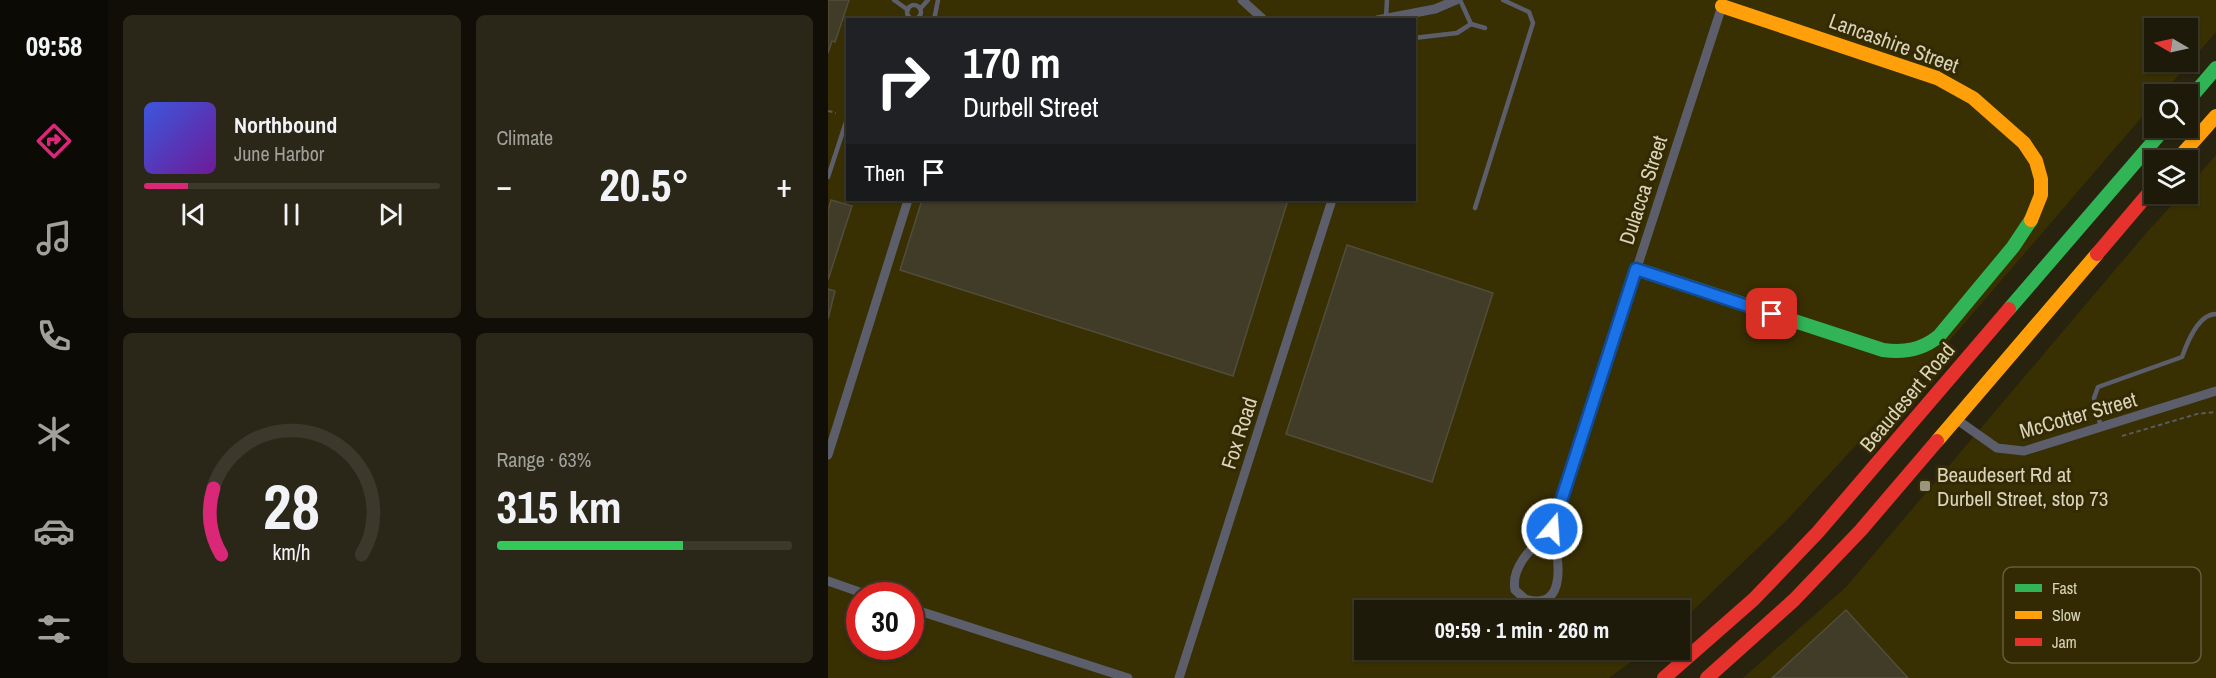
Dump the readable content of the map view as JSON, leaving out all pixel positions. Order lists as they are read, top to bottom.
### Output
{
  "streets": {
    "main road": ["Lancashire Street", "Beaudesert Road"],
    "street": ["Dulacca Street", "McCotter Street", "Fox Road"]
  },
  "crossings": [
    ["Lancashire Street", "Dulacca Street"]
  ],
  "places": {
    "transit": ["Beaudesert Rd at Durbell Street, stop 73"]
  },
  "legend": ["Fast", "Slow", "Jam"],
  "north": "left",
  "page": {
    "tabs": "09:58",
    "tile": [
      "Climate",
      ["Range · 63%", "315 km"]
    ],
    "turn": ["170 m", "Durbell Street"],
    "song": ["Northbound", "June Harbor"],
    "then": "Then",
    "heat": ["−", "20.5°", "+"],
    "limit": "30",
    "trip": "09:59 · 1 min · 260 m",
    "gauge": ["28", "km/h"]
  }
}
